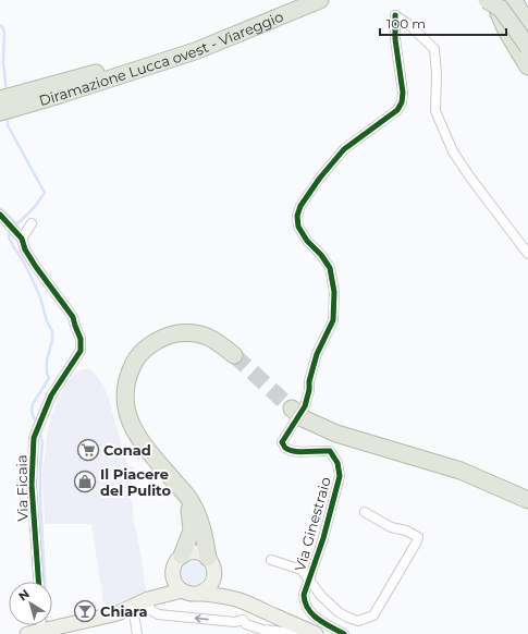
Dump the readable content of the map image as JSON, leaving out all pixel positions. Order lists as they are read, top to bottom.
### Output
{
  "streets": {
    "highway": ["Diramazione Lucca ovest - Viareggio"],
    "street": ["Via Ficaia", "Via Ginestraio"]
  },
  "places": {
    "supermarket": ["Conad"],
    "shop": ["Il Piacere del Pulito"],
    "bar": ["Chiara"]
  },
  "scale_bar": "100 m",
  "north": "top left"
}
